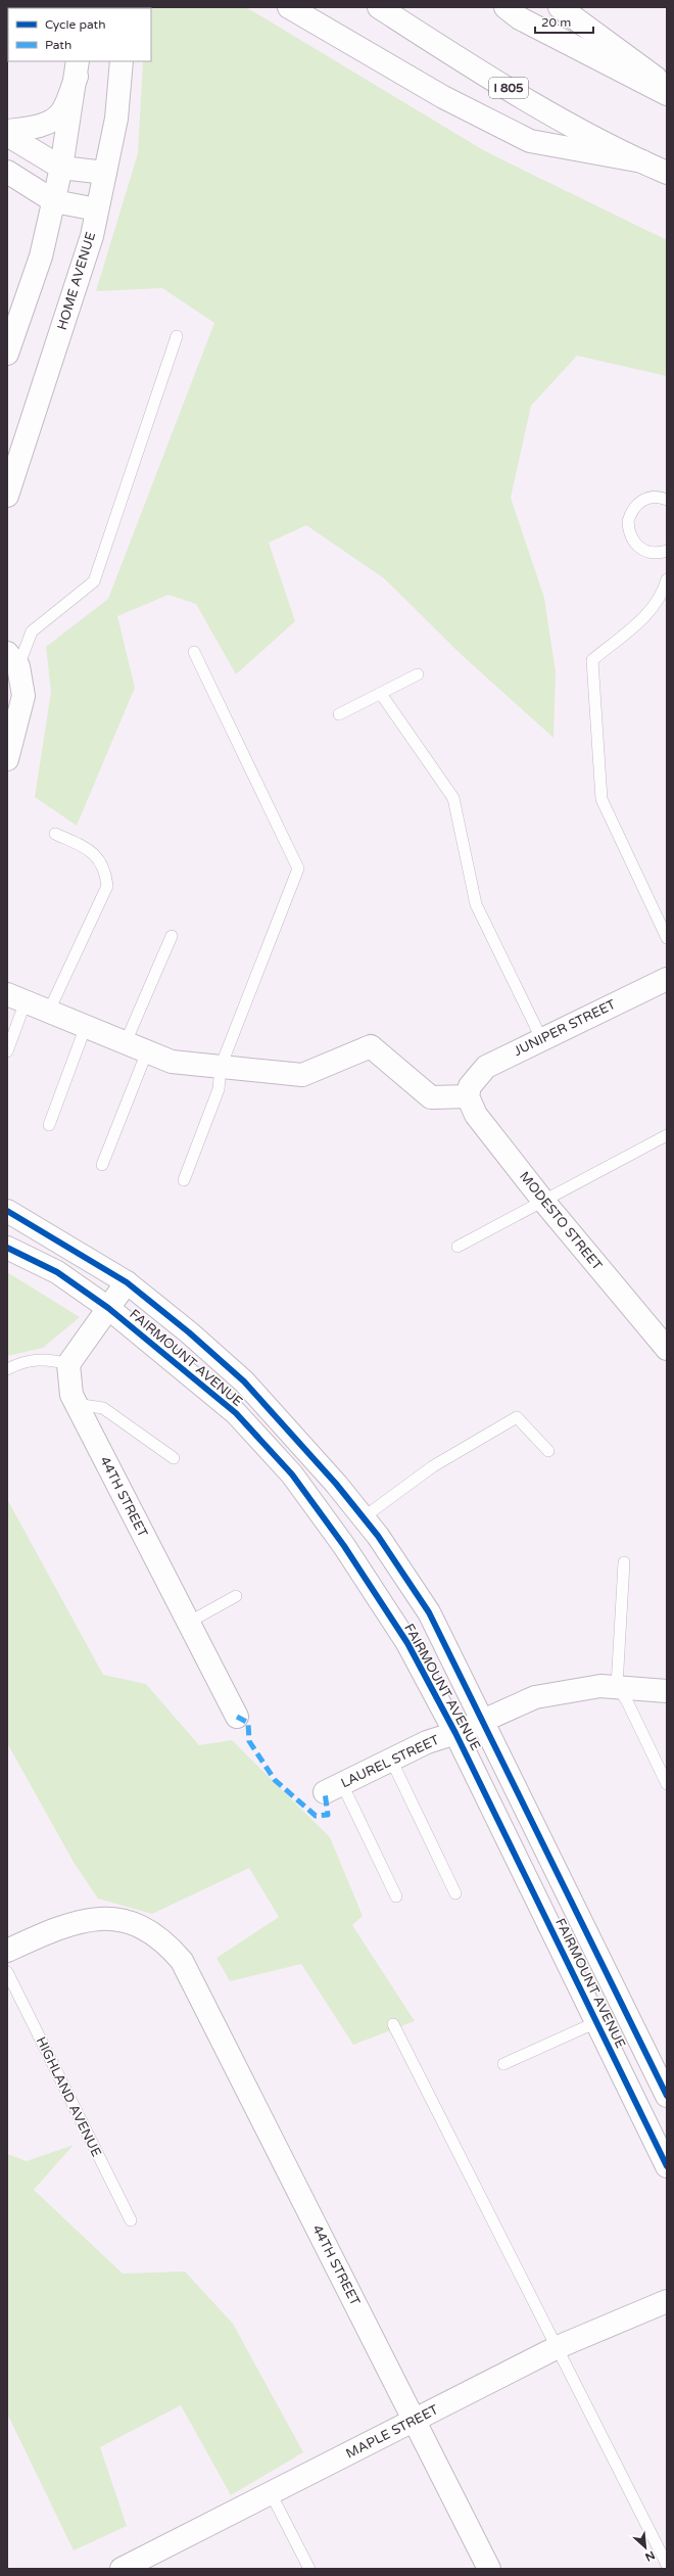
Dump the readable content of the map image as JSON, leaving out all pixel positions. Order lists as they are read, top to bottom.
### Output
{
  "streets": {
    "main road": [
      "I 805",
      "HOME AVENUE",
      "JUNIPER STREET",
      "MODESTO STREET",
      "FAIRMOUNT AVENUE",
      "44TH STREET",
      "LAUREL STREET",
      "MAPLE STREET"
    ],
    "lane": ["HIGHLAND AVENUE"]
  },
  "crossings": [
    ["JUNIPER STREET", "MODESTO STREET"],
    ["FAIRMOUNT AVENUE", "LAUREL STREET"],
    ["44TH STREET", "MAPLE STREET"]
  ],
  "legend": ["Cycle path", "Path"],
  "scale_bar": "20 m",
  "north": "bottom right"
}
